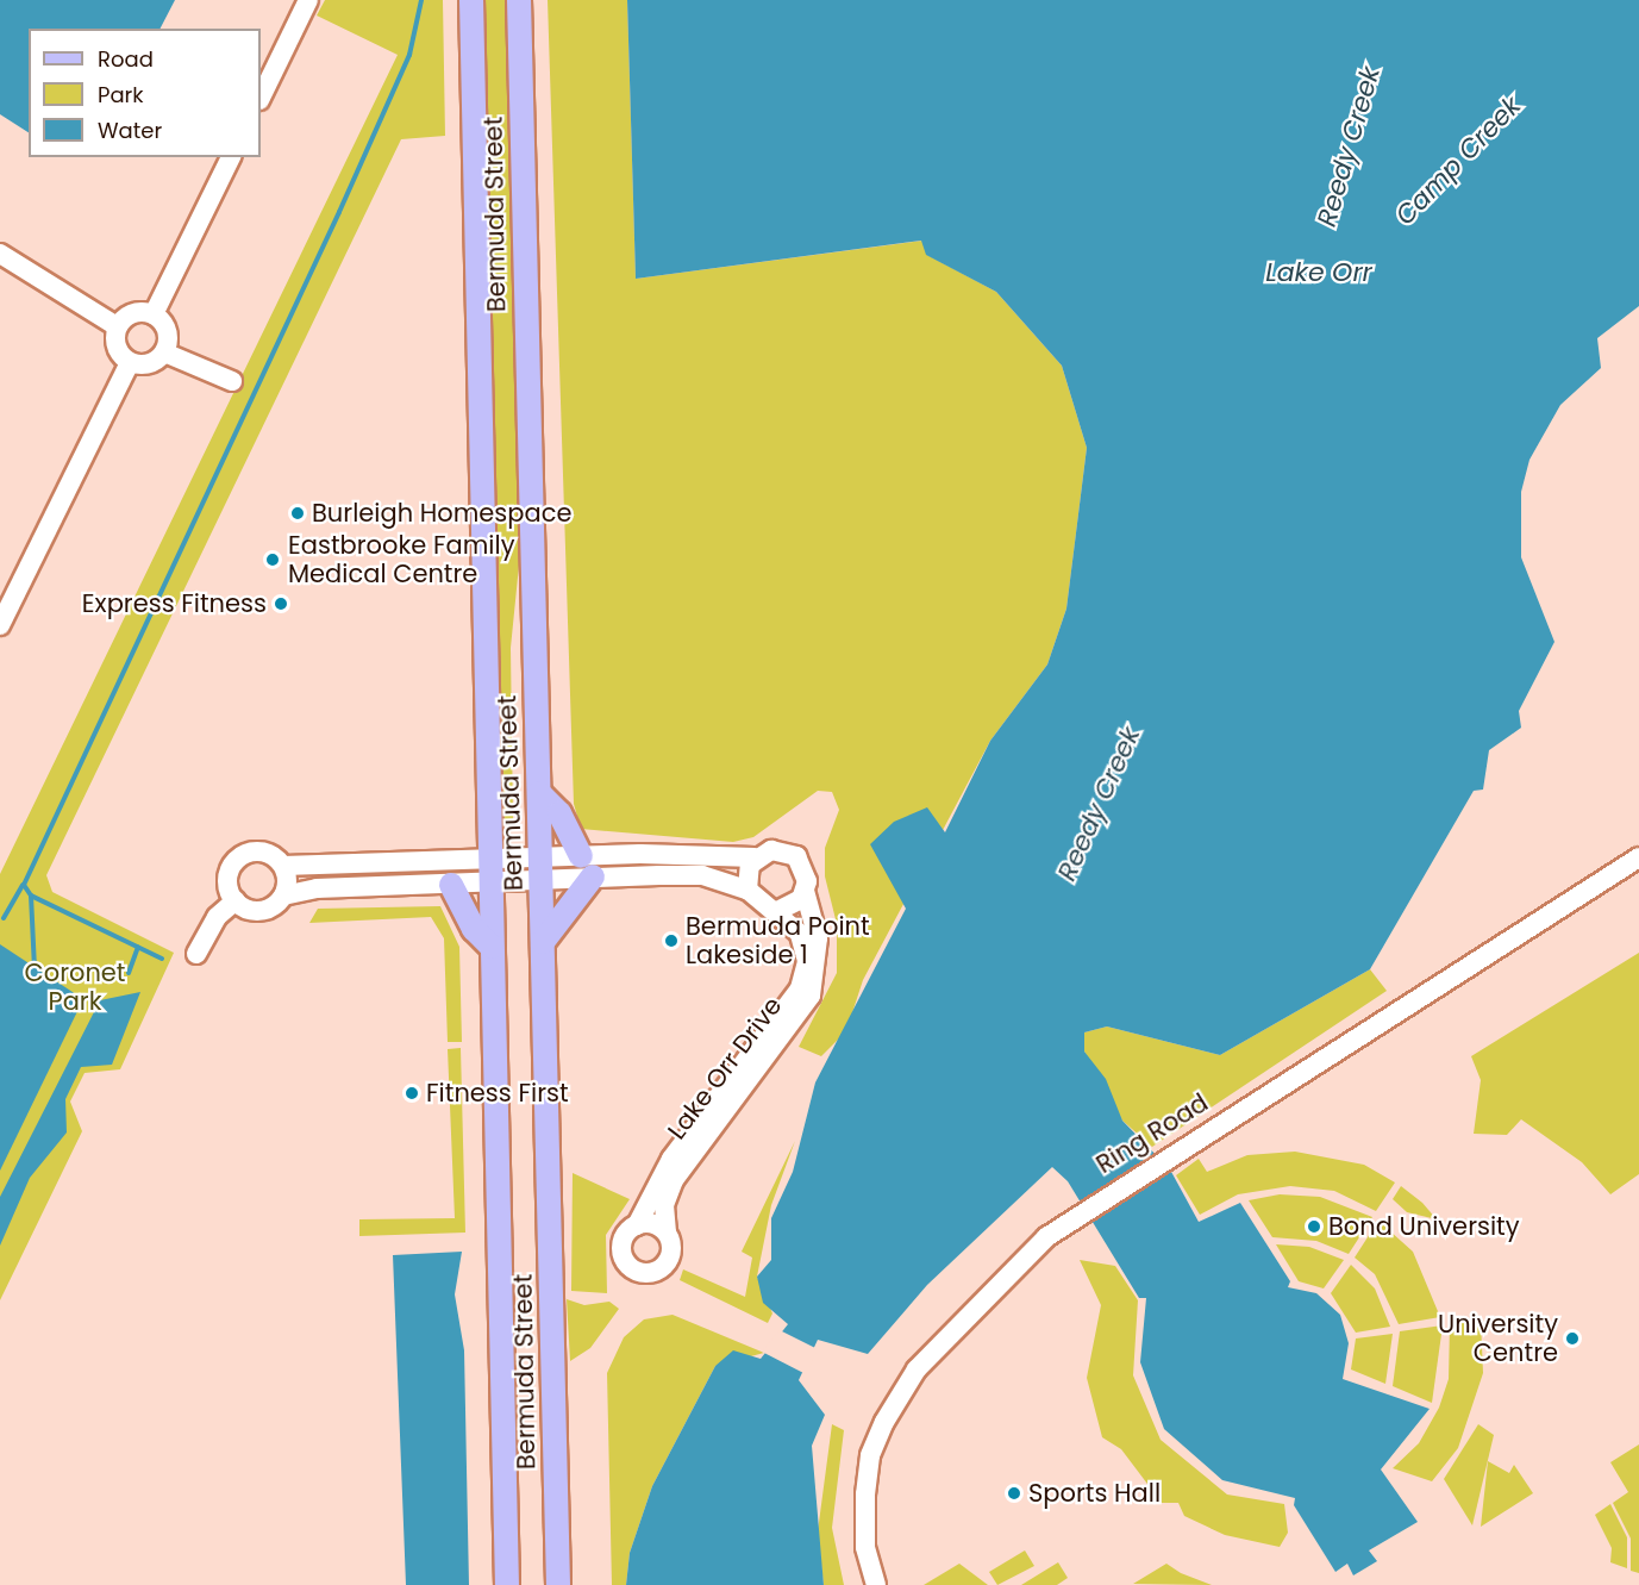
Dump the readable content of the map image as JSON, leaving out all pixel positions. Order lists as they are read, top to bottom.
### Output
{
  "streets": {
    "main road": ["Bermuda Street"],
    "street": ["Lake Orr Drive", "Ring Road"]
  },
  "water": ["Reedy Creek", "Camp Creek", "Lake Orr"],
  "parks": ["Coronet Park"],
  "places": [
    "Burleigh Homespace",
    "Eastbrooke Family Medical Centre",
    "Express Fitness",
    "Bermuda Point Lakeside 1",
    "Fitness First",
    "Bond University",
    "University Centre",
    "Sports Hall"
  ],
  "legend": ["Road", "Park", "Water"]
}
